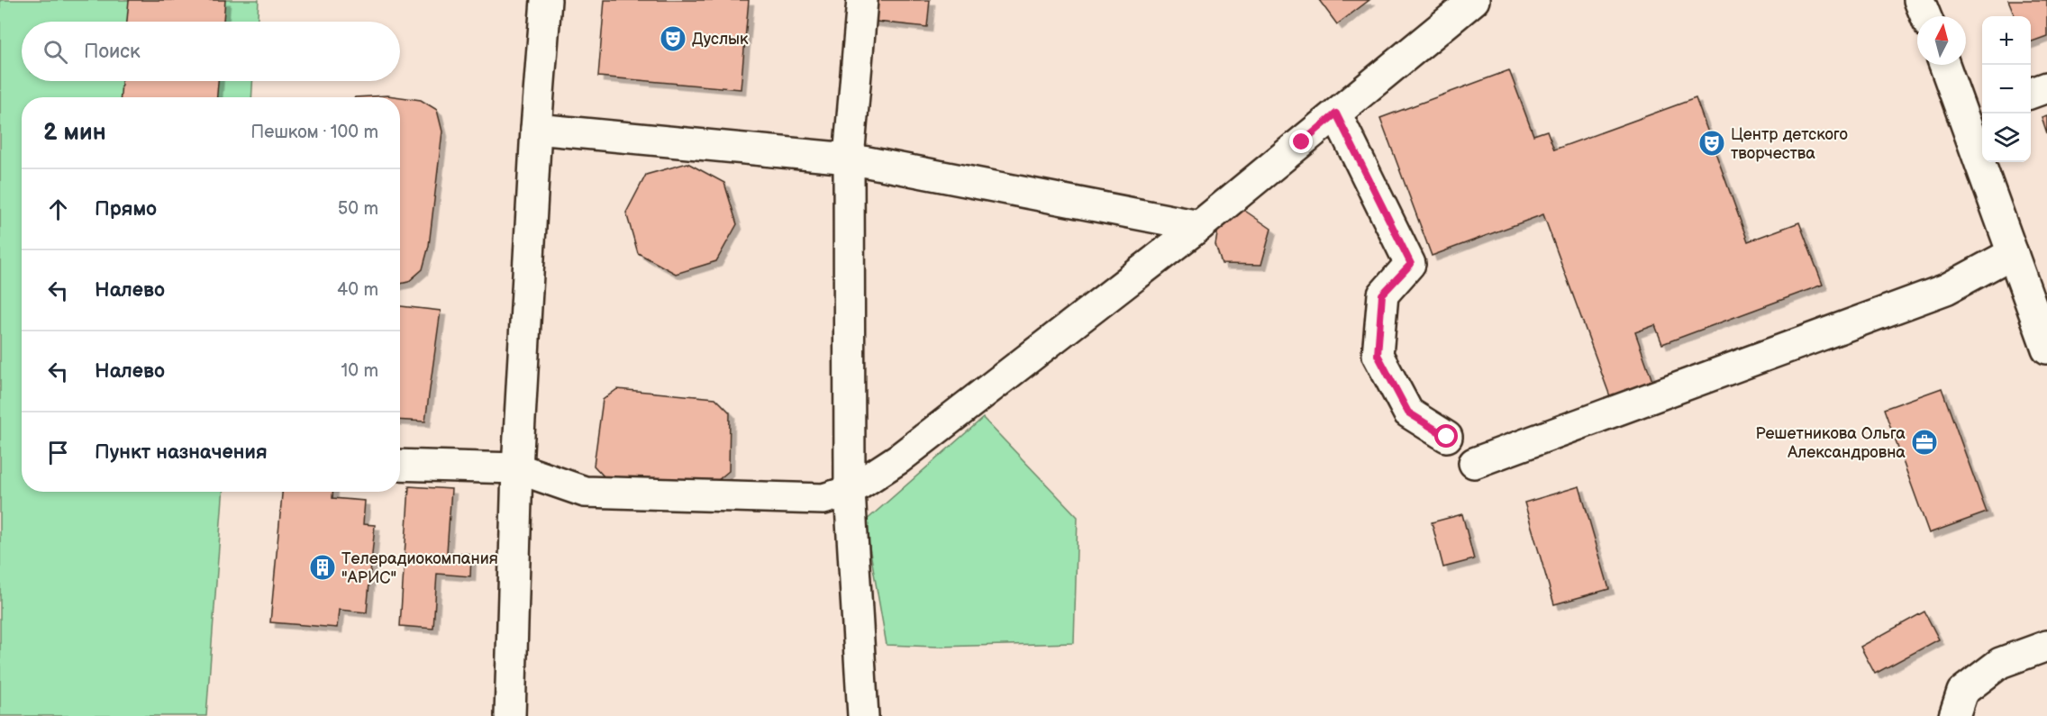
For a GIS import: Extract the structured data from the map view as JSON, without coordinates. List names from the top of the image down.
{
  "places": {
    "theatre": ["Дуслык", "Центр детского творчества"],
    "office": ["Решетникова Ольга Александровна"],
    "building": ["Телерадиокомпания \"АРИС\""]
  },
  "north": "top",
  "page": {
    "map_buttons": ["+", "−"],
    "search": "Поиск",
    "heading": ["2 мин", "Пешком · 100 m"],
    "list": [
      ["Прямо", "50 m"],
      ["Налево", "40 m"],
      ["Налево", "10 m"],
      "Пункт назначения"
    ]
  }
}
